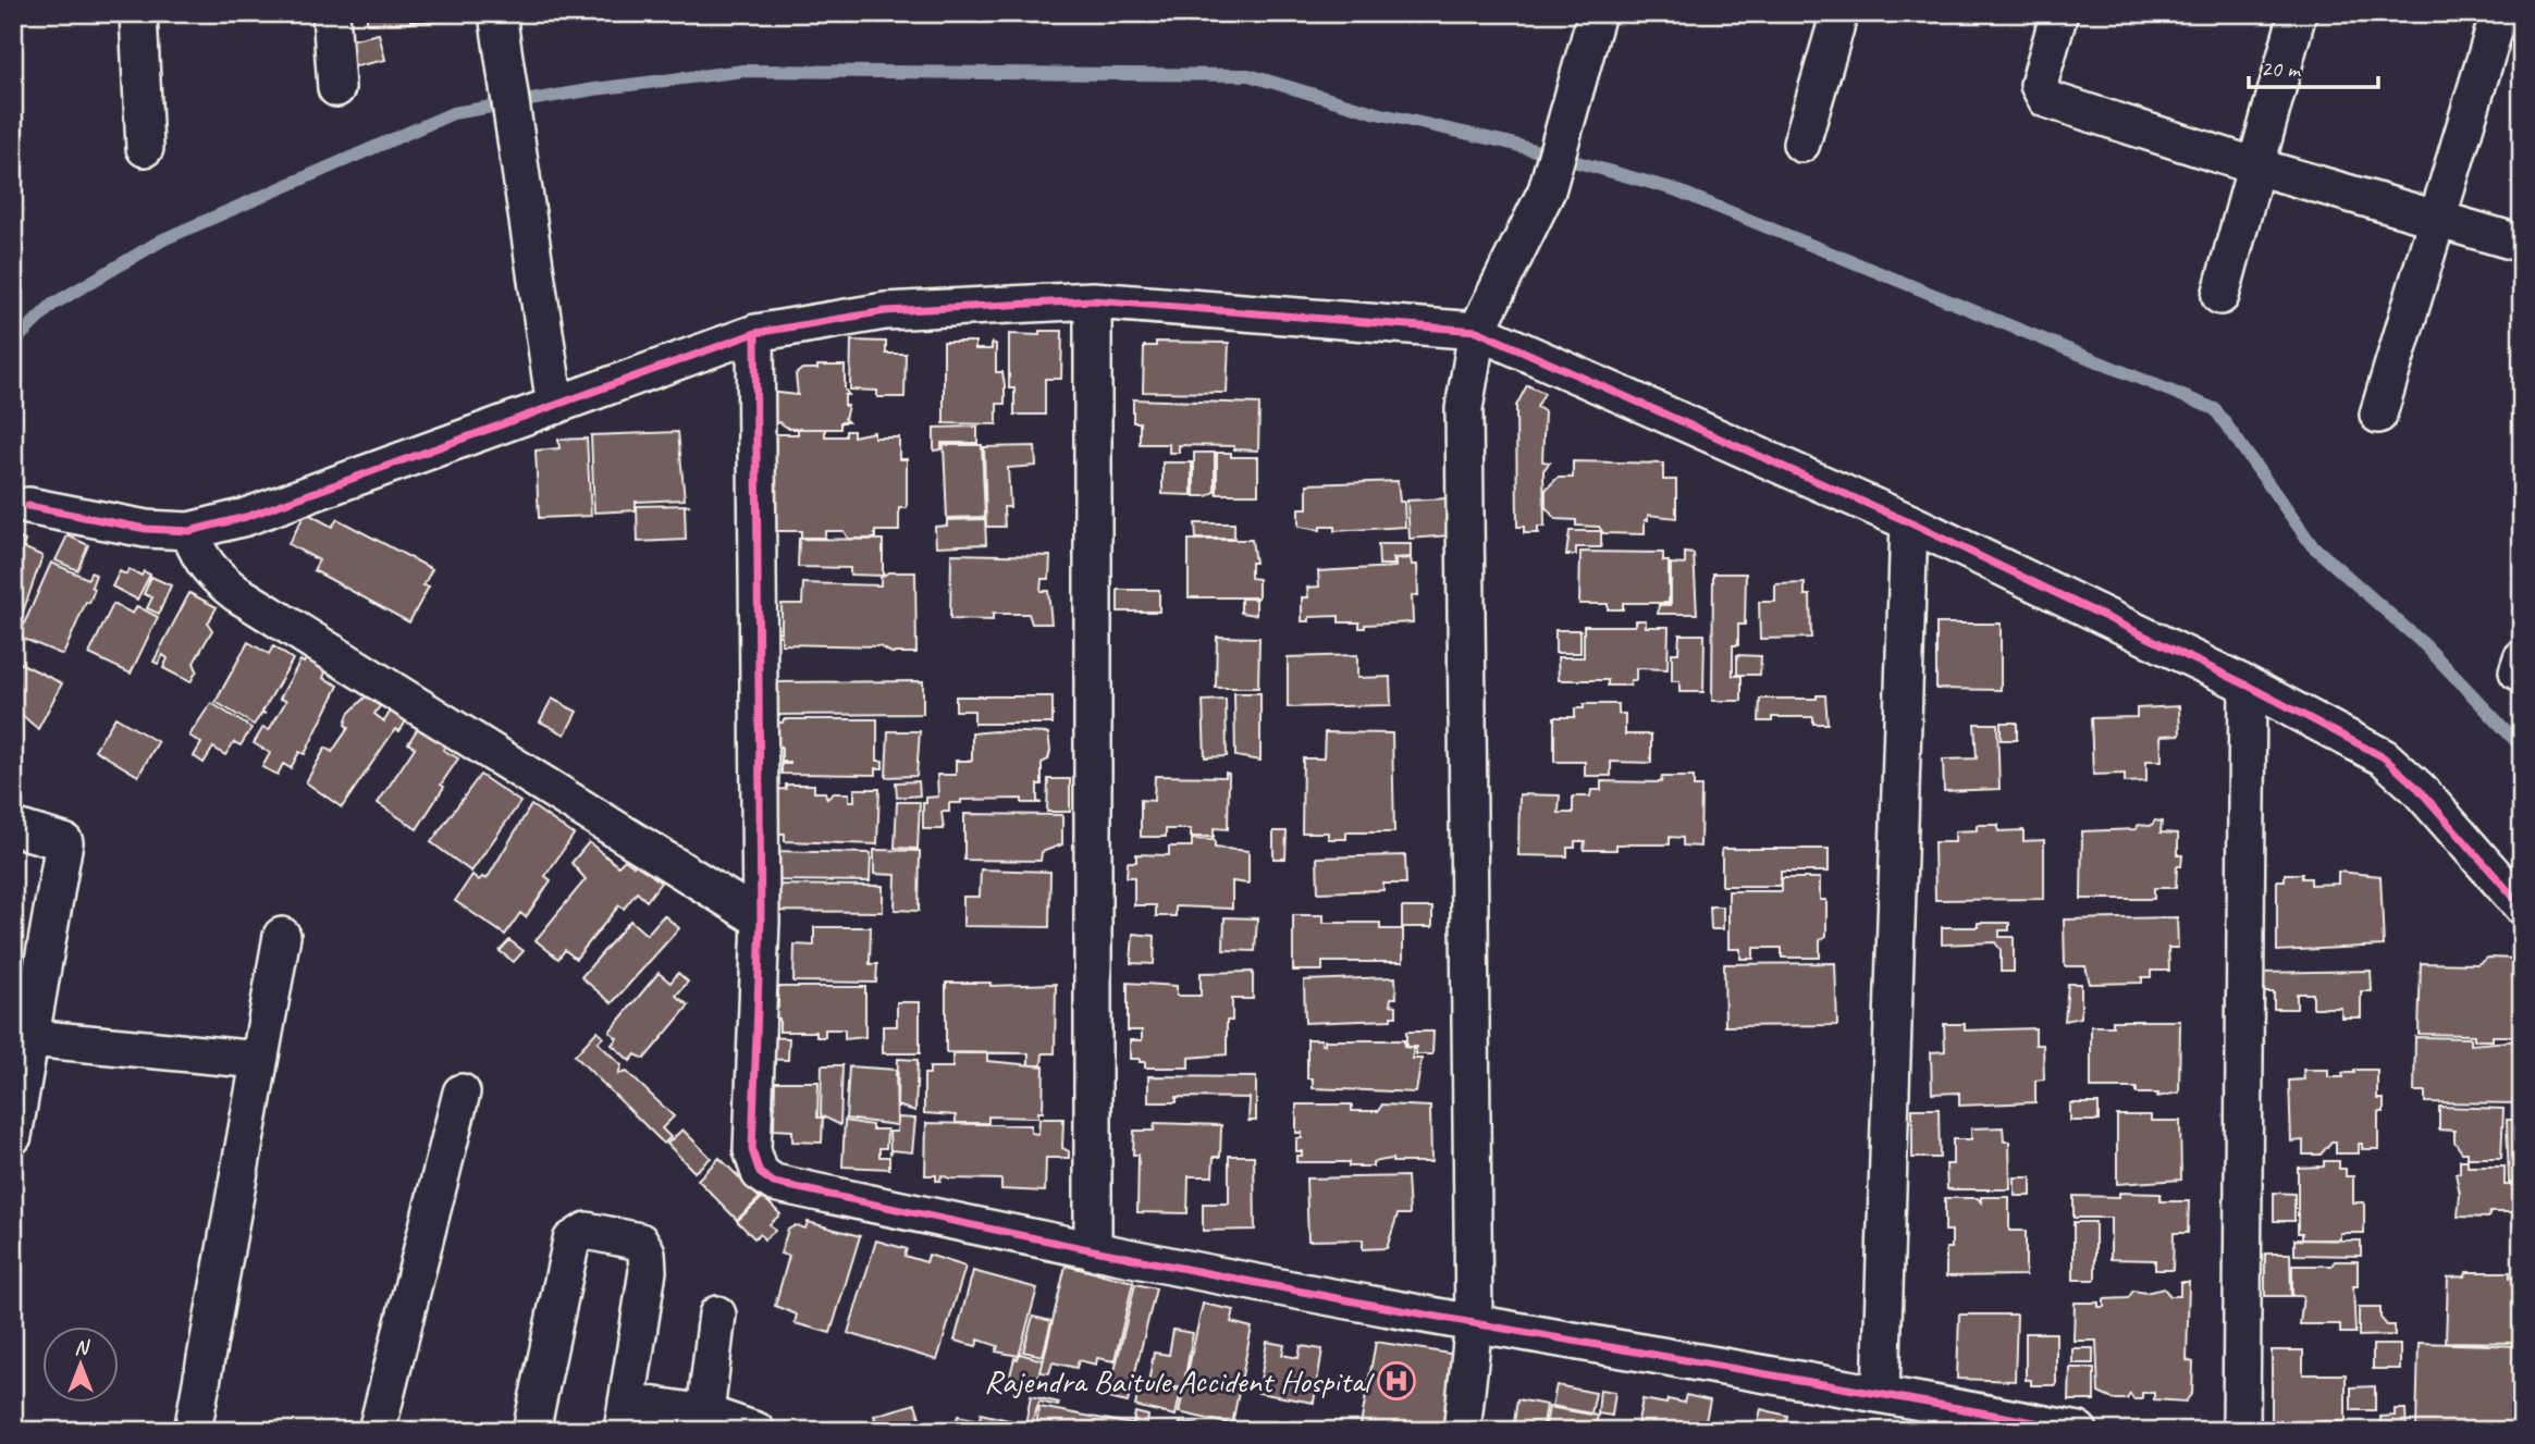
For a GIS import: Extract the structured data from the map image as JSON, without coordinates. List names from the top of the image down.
{
  "places": {
    "hospital": ["Rajendra Baitule Accident Hospital"]
  },
  "scale_bar": "20 m",
  "north": "top"
}
